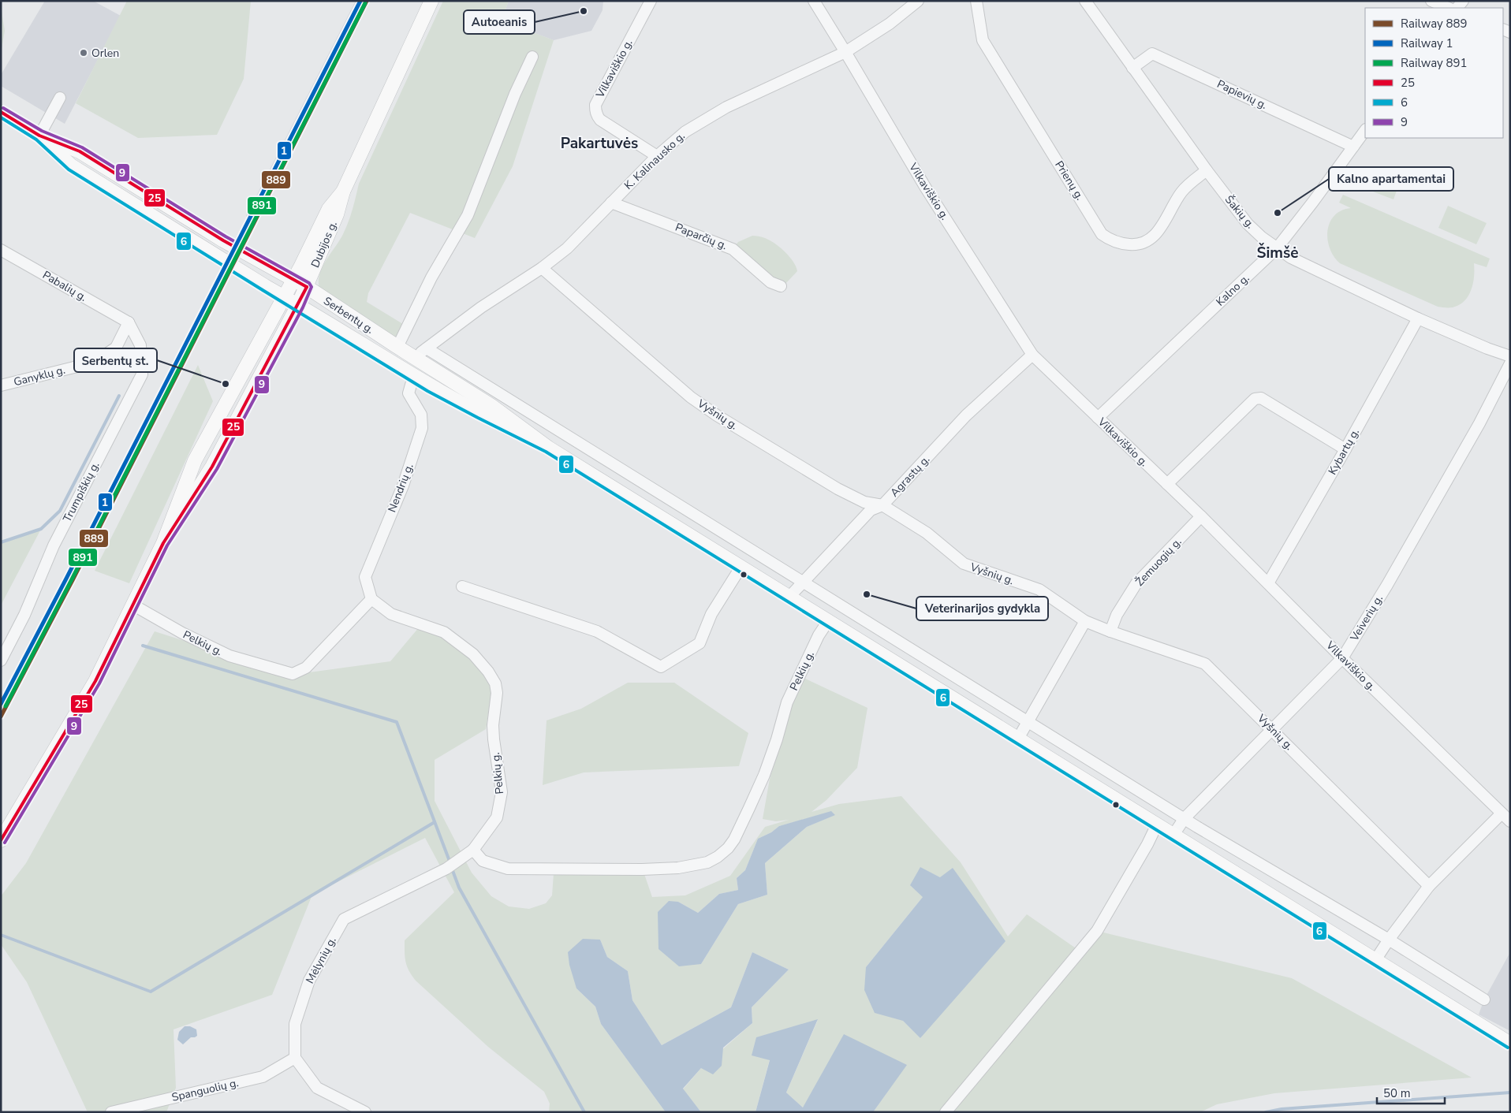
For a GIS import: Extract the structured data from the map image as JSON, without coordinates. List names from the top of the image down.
{
  "streets": {
    "main road": ["Dubijos g.", "Serbentų g."],
    "street": [
      "Vilkaviškio g.",
      "Papievių g.",
      "K. Kalinausko g.",
      "Prienų g.",
      "Šakių g.",
      "Paparčių g.",
      "Pabalių g.",
      "Kalno g.",
      "Ganyklų g.",
      "Vyšnių g.",
      "Kybartų g.",
      "Agrastų g.",
      "Nendrių g.",
      "Trumpiškių g.",
      "Žemuogių g.",
      "Veiverių g.",
      "Pelkių g.",
      "Mėlynių g.",
      "Spanguolių g."
    ]
  },
  "crossings": [
    ["Vilkaviškio g.", "K. Kalinausko g."],
    ["Vilkaviškio g.", "Kalno g."],
    ["Vilkaviškio g.", "Kybartų g."],
    ["Vilkaviškio g.", "Agrastų g."],
    ["Vilkaviškio g.", "Žemuogių g."],
    ["Vilkaviškio g.", "Veiverių g."],
    ["Papievių g.", "Šakių g."],
    ["Papievių g.", "Kalno g."],
    ["K. Kalinausko g.", "Paparčių g."],
    ["K. Kalinausko g.", "Serbentų g."],
    ["K. Kalinausko g.", "Vyšnių g."],
    ["Prienų g.", "Šakių g."],
    ["Šakių g.", "Kalno g."],
    ["Šakių g.", "Kybartų g."],
    ["Dubijos g.", "Serbentų g."],
    ["Dubijos g.", "Pelkių g."],
    ["Pabalių g.", "Ganyklų g."],
    ["Pabalių g.", "Trumpiškių g."],
    ["Serbentų g.", "Agrastų g."],
    ["Serbentų g.", "Nendrių g."],
    ["Serbentų g.", "Veiverių g."],
    ["Serbentų g.", "Pelkių g."],
    ["Ganyklų g.", "Trumpiškių g."],
    ["Vyšnių g.", "Agrastų g."],
    ["Vyšnių g.", "Žemuogių g."],
    ["Vyšnių g.", "Veiverių g."],
    ["Nendrių g.", "Pelkių g."],
    ["Pelkių g.", "Mėlynių g."],
    ["Mėlynių g.", "Spanguolių g."]
  ],
  "districts": ["Pakartuvės", "Šimšė"],
  "places": [
    "Autoeanis",
    "Orlen",
    "Kalno apartamentai",
    "Serbentų st.",
    "Veterinarijos gydykla"
  ],
  "lines": [
    "rail line 889",
    "rail line 1",
    "rail line 891",
    "transit line 9",
    "transit line 25",
    "transit line 6"
  ],
  "legend": [
    "Railway 889",
    "Railway 1",
    "Railway 891",
    "25",
    "6",
    "9"
  ],
  "scale_bar": "50 m"
}
